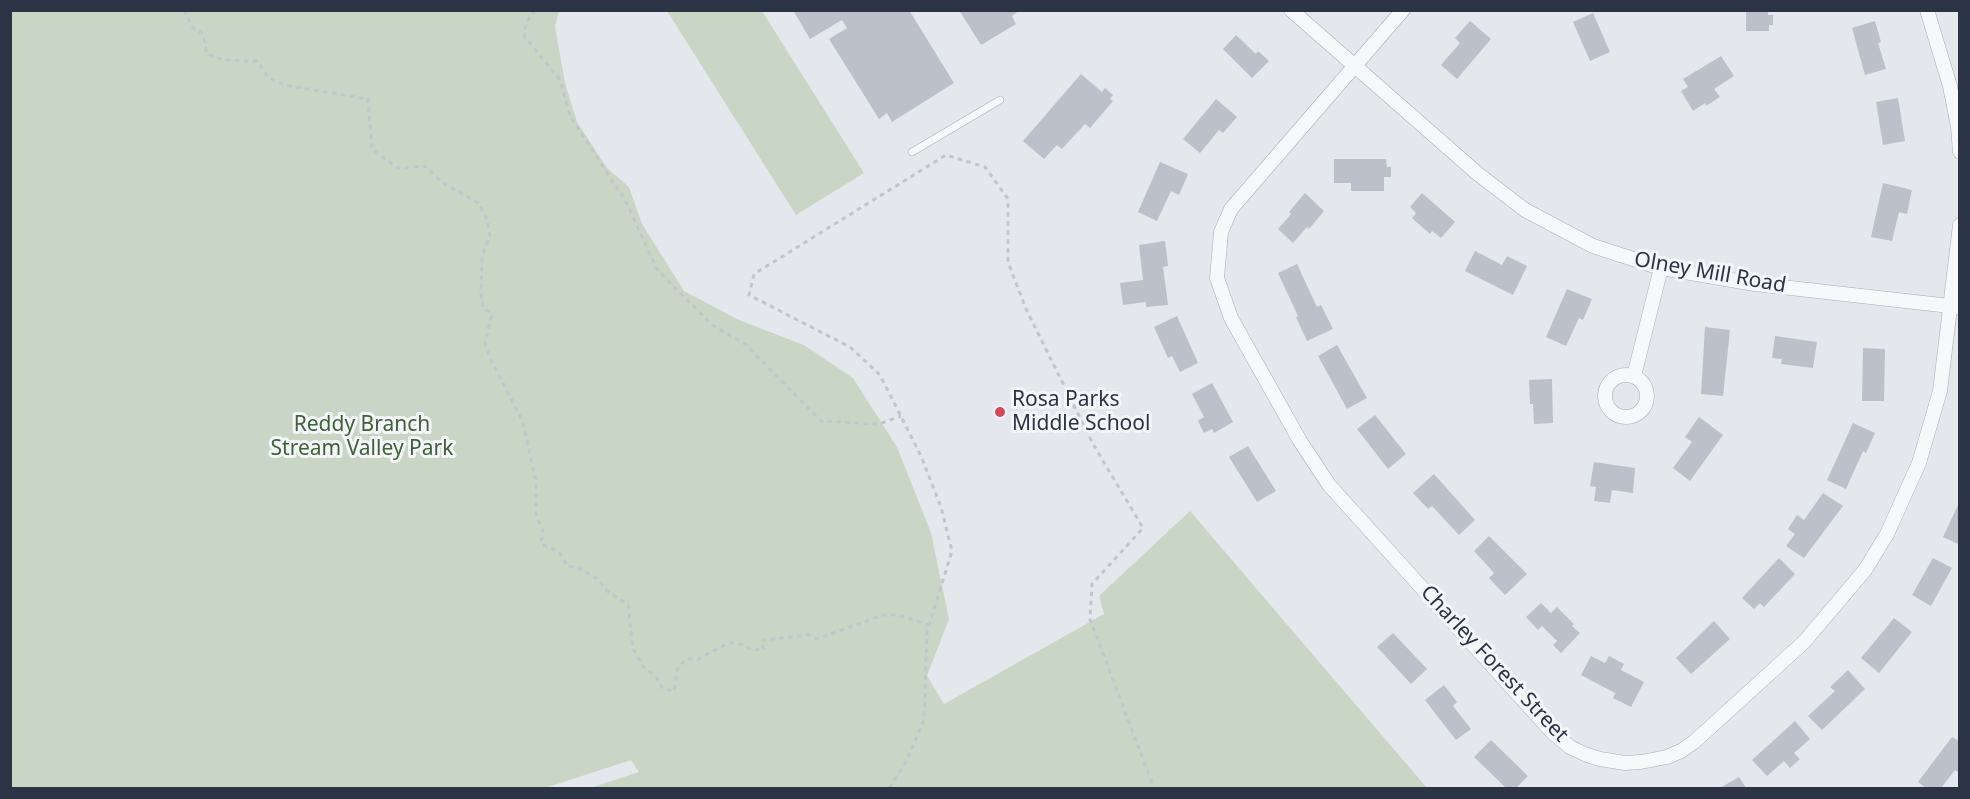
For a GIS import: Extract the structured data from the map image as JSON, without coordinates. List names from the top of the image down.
{
  "streets": {
    "street": ["Olney Mill Road", "Charley Forest Street"]
  },
  "crossings": [
    ["Olney Mill Road", "Charley Forest Street"]
  ],
  "parks": ["Reddy Branch Stream Valley Park"],
  "places": ["Rosa Parks Middle School"]
}
